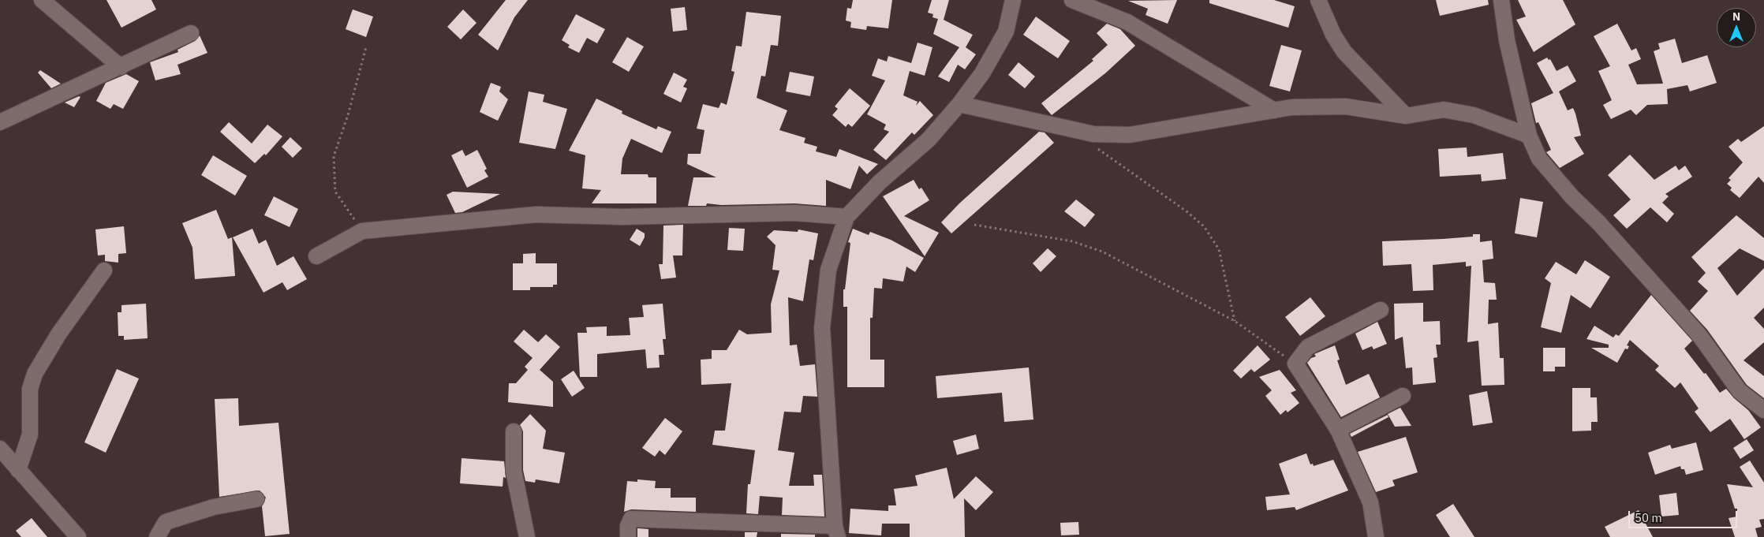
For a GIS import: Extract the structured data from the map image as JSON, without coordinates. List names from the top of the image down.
{
  "scale_bar": "50 m",
  "north": "top"
}
